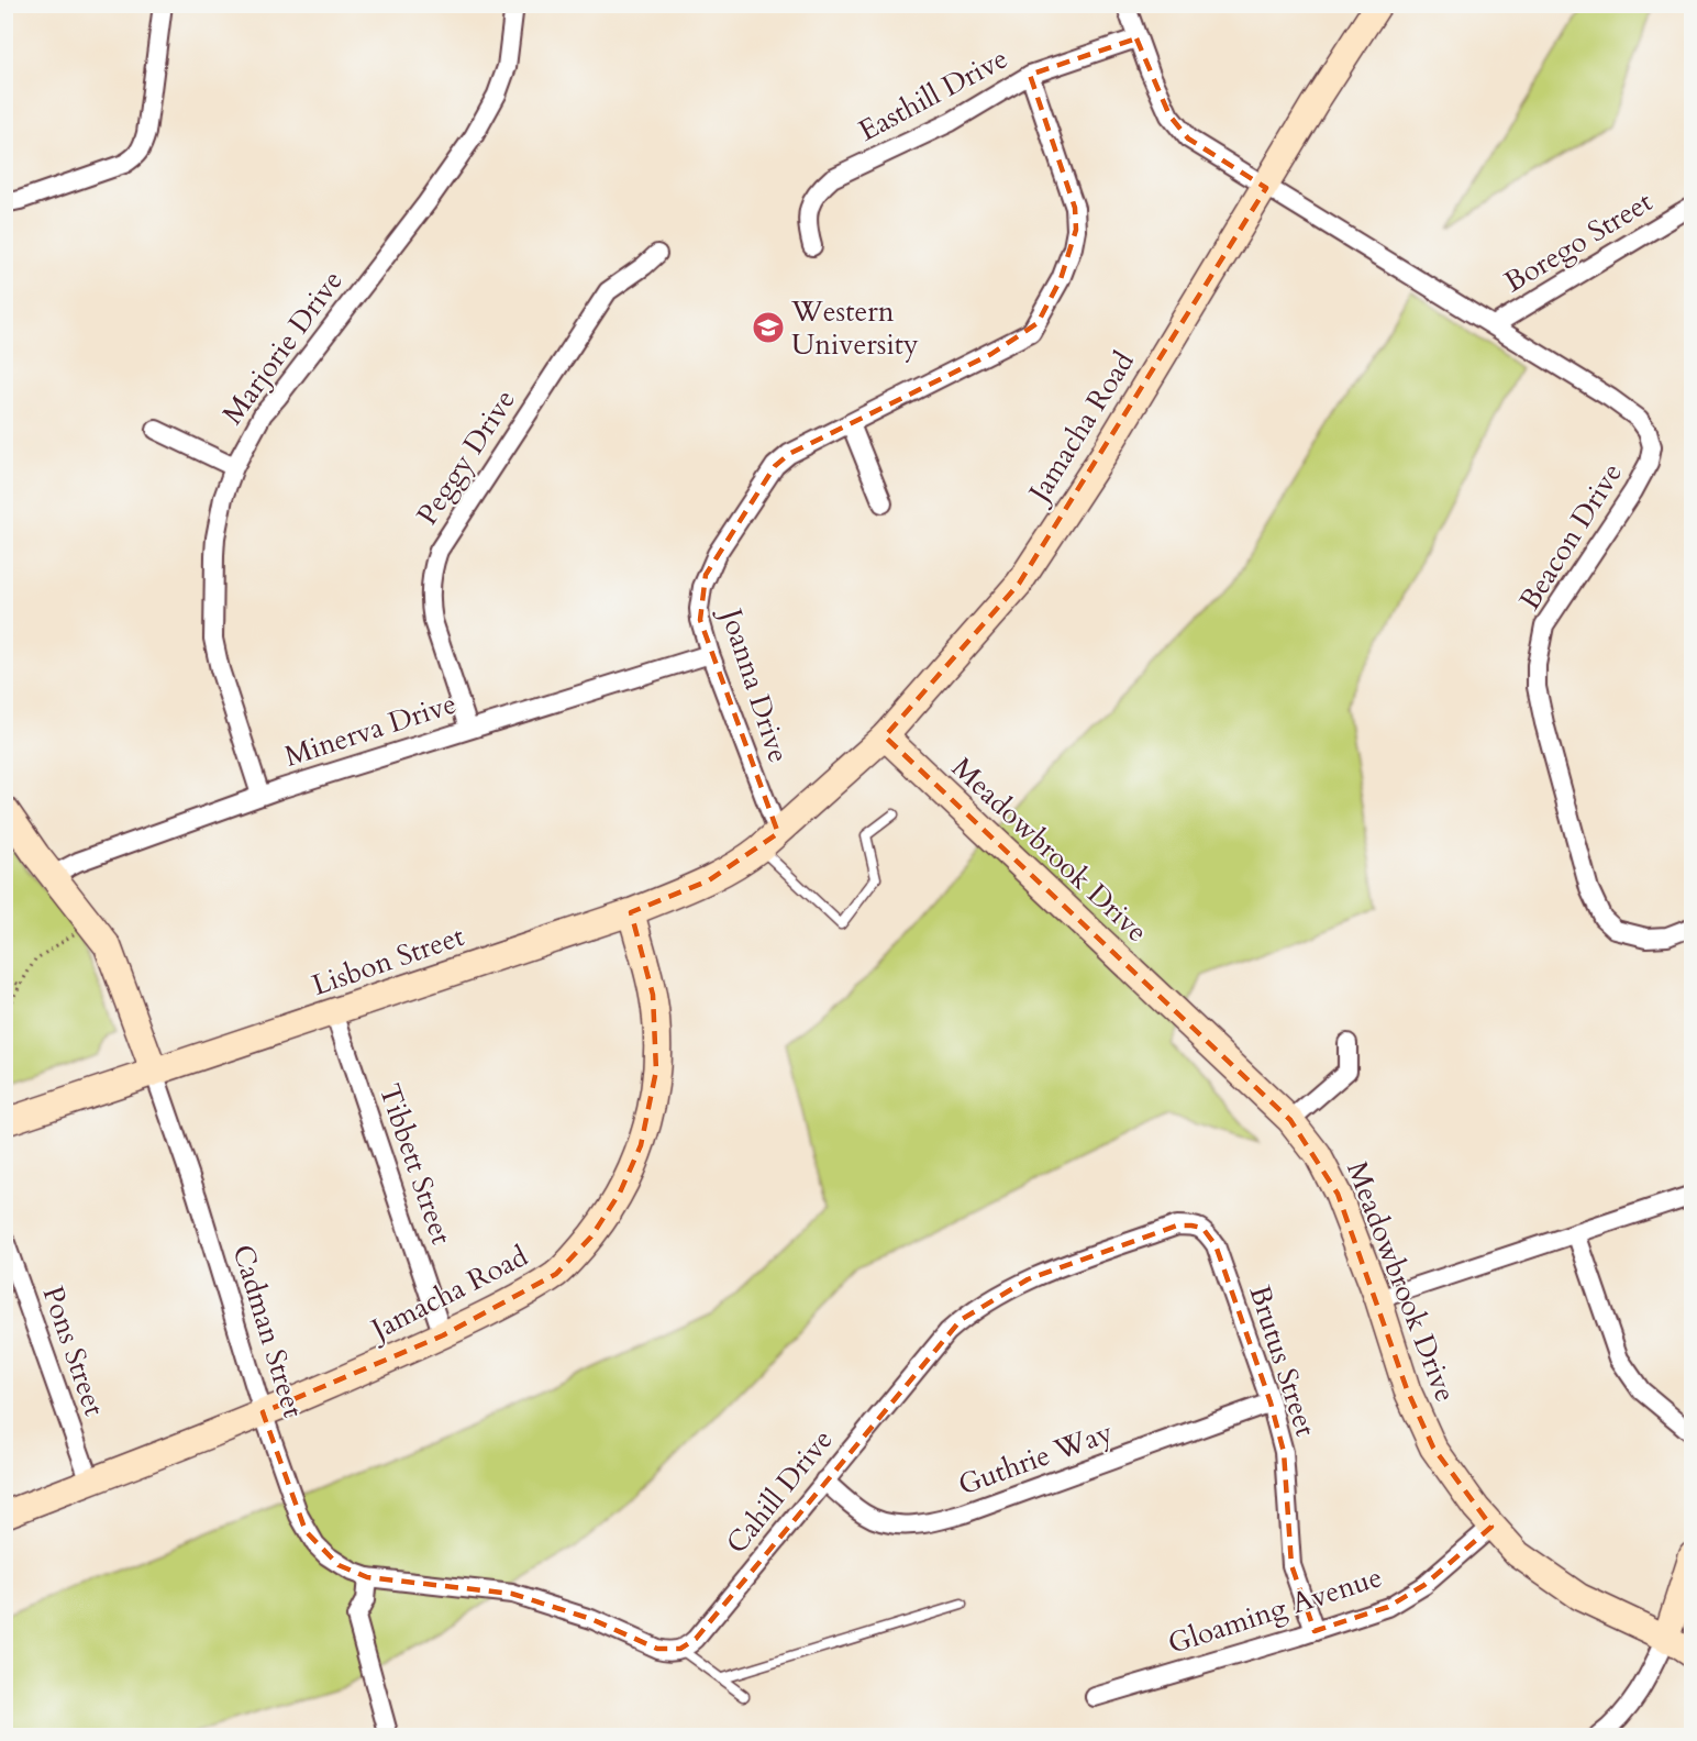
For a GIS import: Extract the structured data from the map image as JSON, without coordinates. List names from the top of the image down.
{
  "streets": {
    "main road": ["Jamacha Road", "Meadowbrook Drive", "Lisbon Street"],
    "street": [
      "Easthill Drive",
      "Borego Street",
      "Marjorie Drive",
      "Peggy Drive",
      "Beacon Drive",
      "Joanna Drive",
      "Minerva Drive",
      "Tibbett Street",
      "Cadman Street",
      "Pons Street",
      "Brutus Street",
      "Guthrie Way",
      "Cahill Drive",
      "Gloaming Avenue"
    ]
  },
  "crossings": [
    ["Easthill Drive", "Beacon Drive"],
    ["Easthill Drive", "Joanna Drive"],
    ["Borego Street", "Beacon Drive"],
    ["Marjorie Drive", "Minerva Drive"],
    ["Jamacha Road", "Beacon Drive"],
    ["Jamacha Road", "Joanna Drive"],
    ["Jamacha Road", "Meadowbrook Drive"],
    ["Jamacha Road", "Lisbon Street"],
    ["Jamacha Road", "Tibbett Street"],
    ["Jamacha Road", "Cadman Street"],
    ["Jamacha Road", "Pons Street"],
    ["Peggy Drive", "Minerva Drive"],
    ["Joanna Drive", "Minerva Drive"],
    ["Joanna Drive", "Lisbon Street"],
    ["Meadowbrook Drive", "Gloaming Avenue"],
    ["Lisbon Street", "Tibbett Street"],
    ["Lisbon Street", "Cadman Street"],
    ["Brutus Street", "Guthrie Way"],
    ["Brutus Street", "Cahill Drive"],
    ["Brutus Street", "Gloaming Avenue"],
    ["Guthrie Way", "Cahill Drive"]
  ],
  "places": {
    "school or university": ["Western University"]
  }
}
